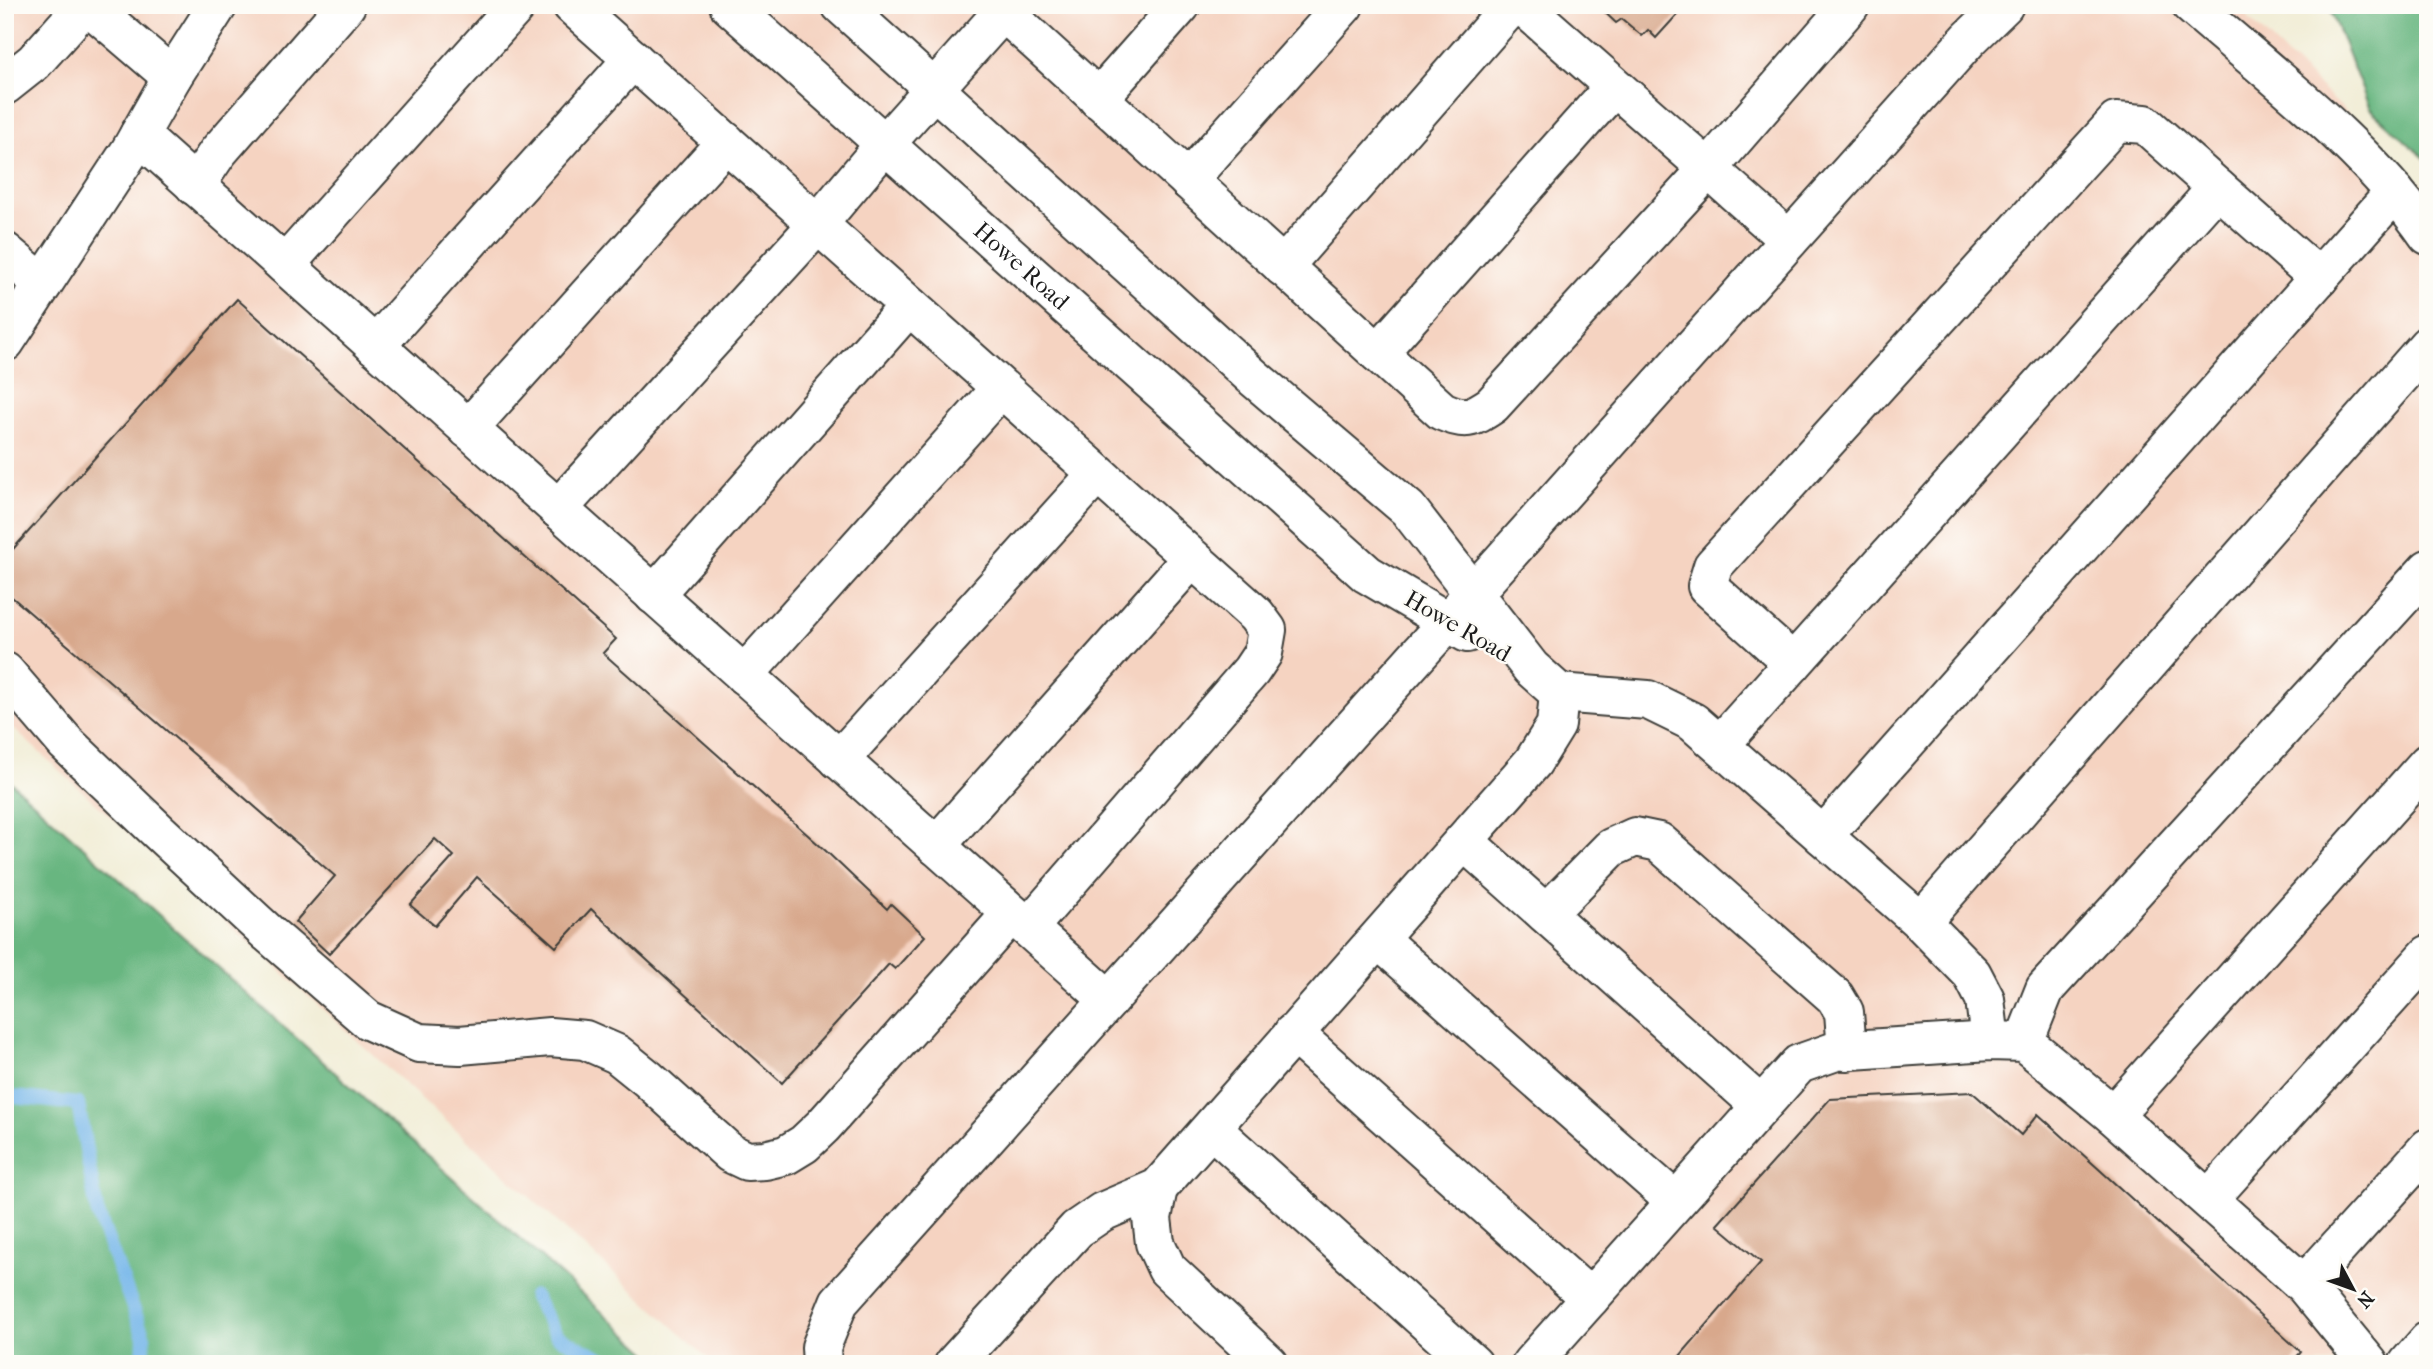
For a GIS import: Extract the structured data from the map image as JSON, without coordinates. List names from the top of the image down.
{
  "streets": {
    "lane": ["Howe Road"]
  },
  "north": "bottom right"
}
